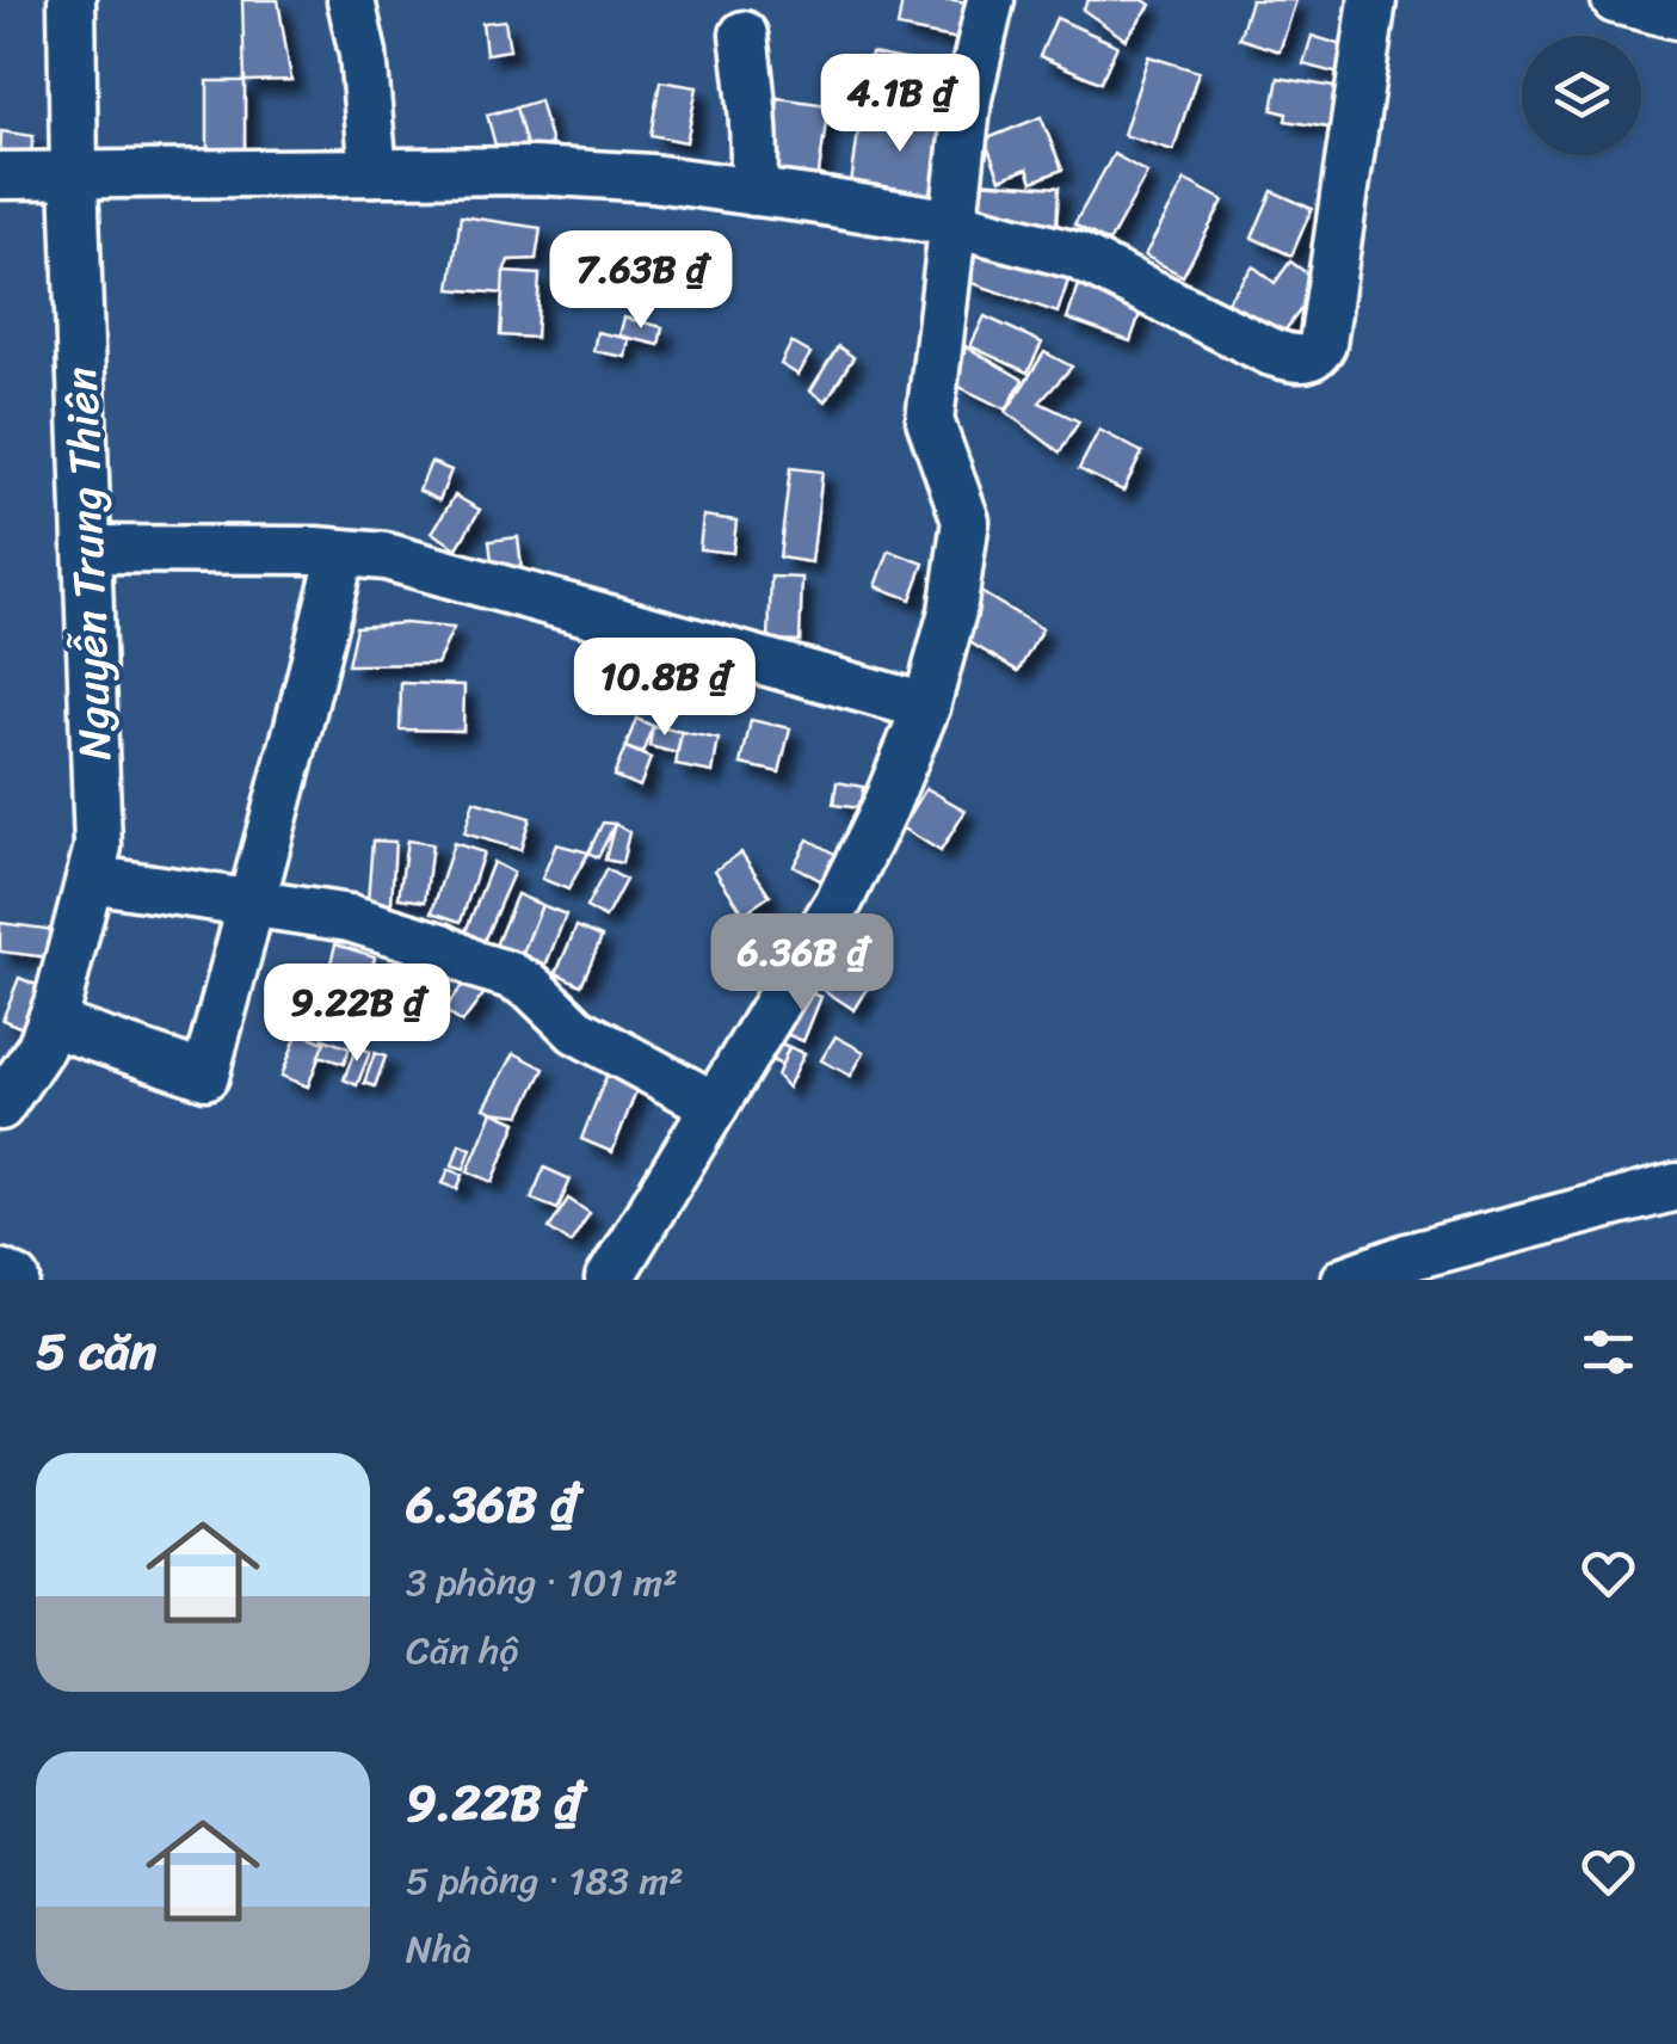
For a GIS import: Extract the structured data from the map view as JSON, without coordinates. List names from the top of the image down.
{
  "streets": {
    "street": ["Nguyễn Trung Thiên"]
  },
  "page": {
    "price": [
      "4.1B ₫",
      "7.63B ₫",
      "10.8B ₫",
      "6.36B ₫",
      "9.22B ₫"
    ],
    "heading": "5 căn",
    "list": [
      {
        "name": "6.36B ₫",
        "note": "3 phòng · 101 m² · Căn hộ"
      },
      {
        "name": "9.22B ₫",
        "note": "5 phòng · 183 m² · Nhà"
      }
    ]
  }
}
